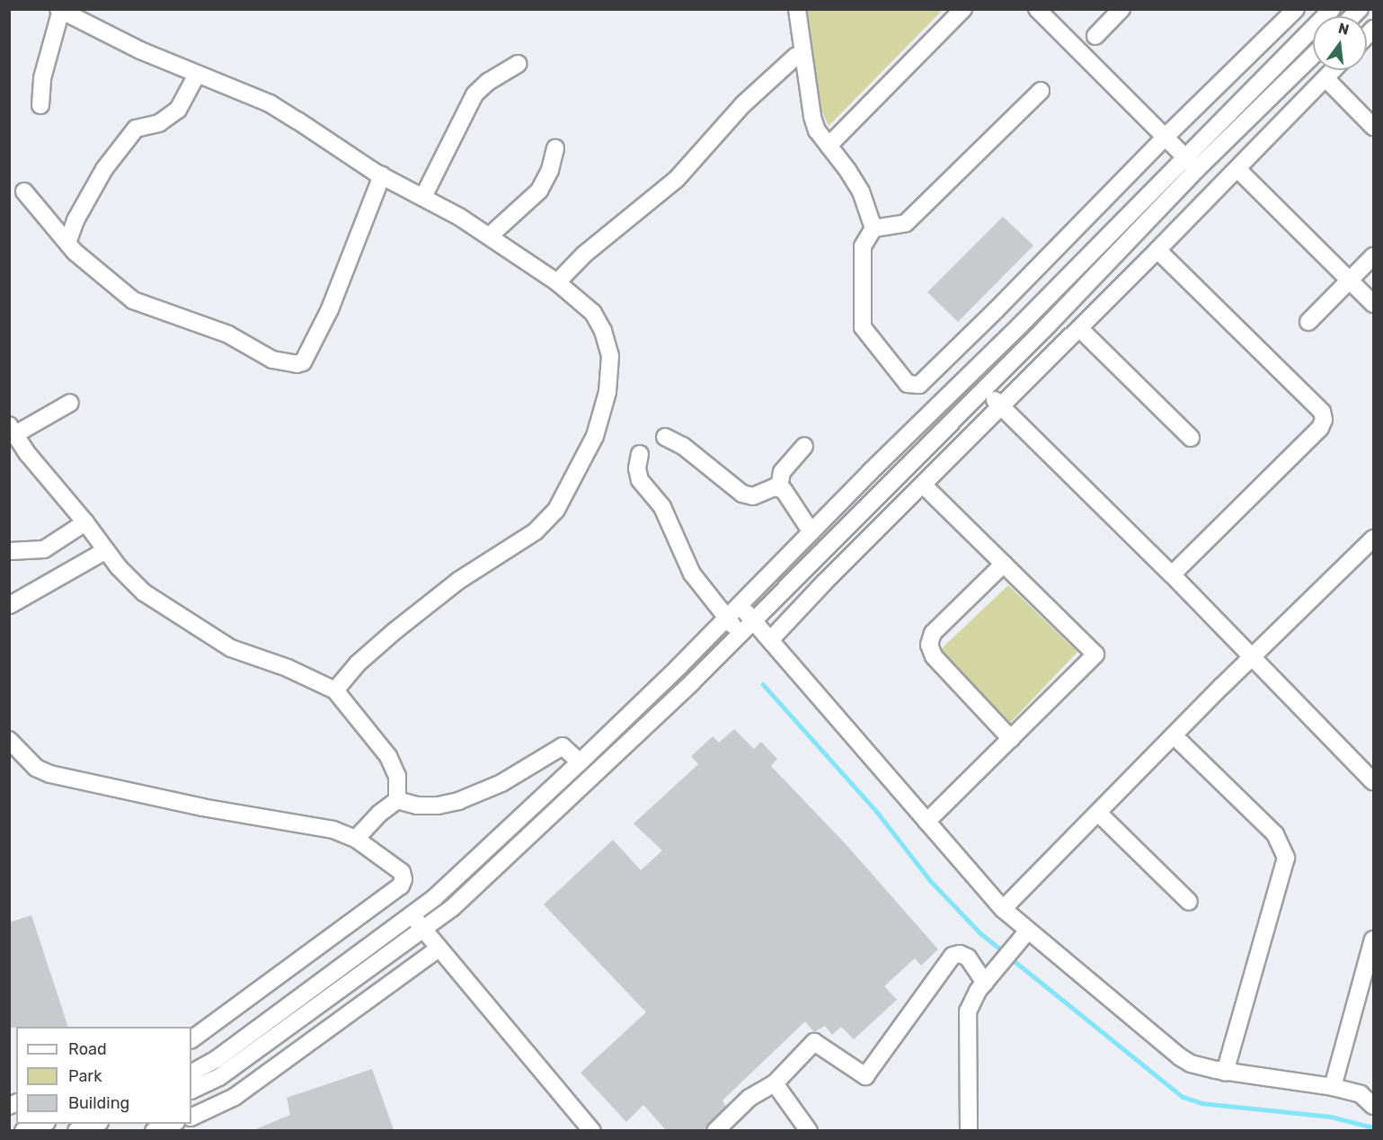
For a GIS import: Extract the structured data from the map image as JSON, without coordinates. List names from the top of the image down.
{
  "legend": ["Road", "Park", "Building"],
  "north": "top"
}
